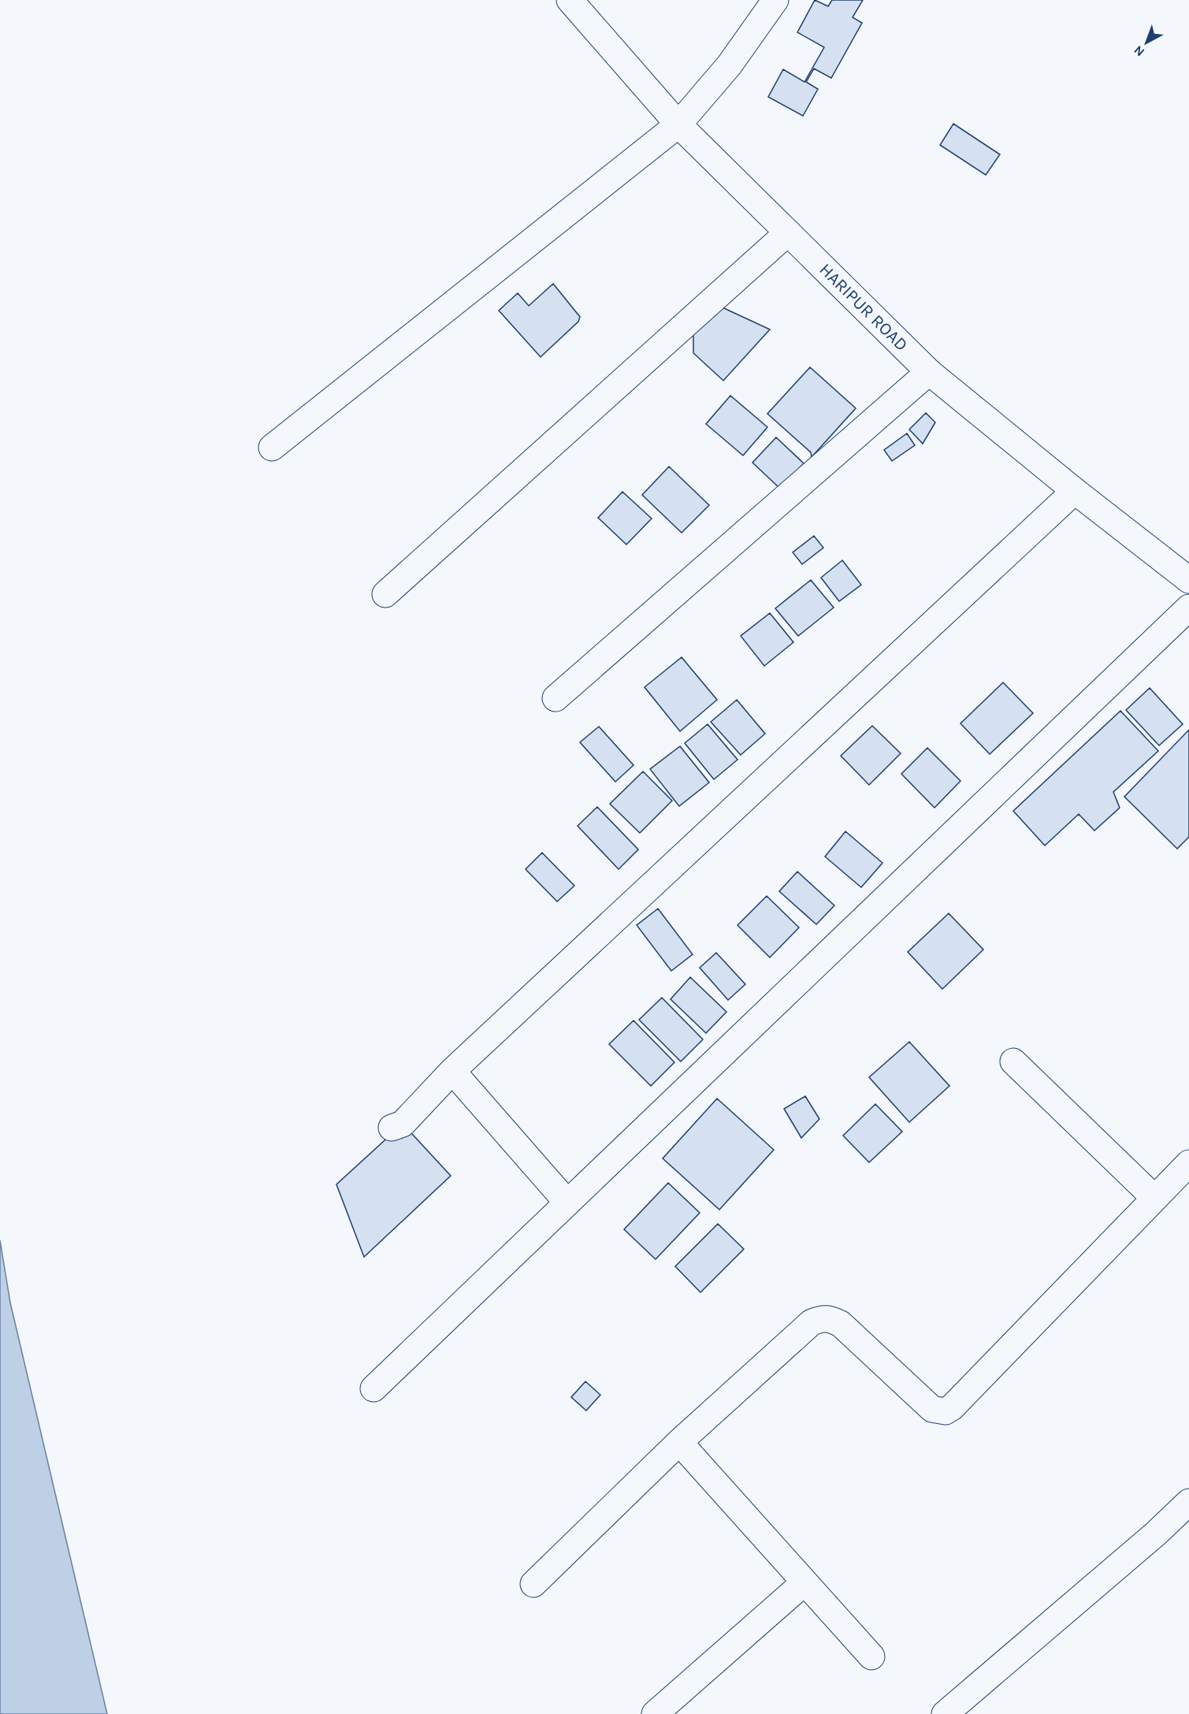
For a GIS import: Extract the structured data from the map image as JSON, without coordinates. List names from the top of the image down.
{
  "streets": {
    "street": ["HARIPUR ROAD"]
  },
  "north": "bottom left"
}
